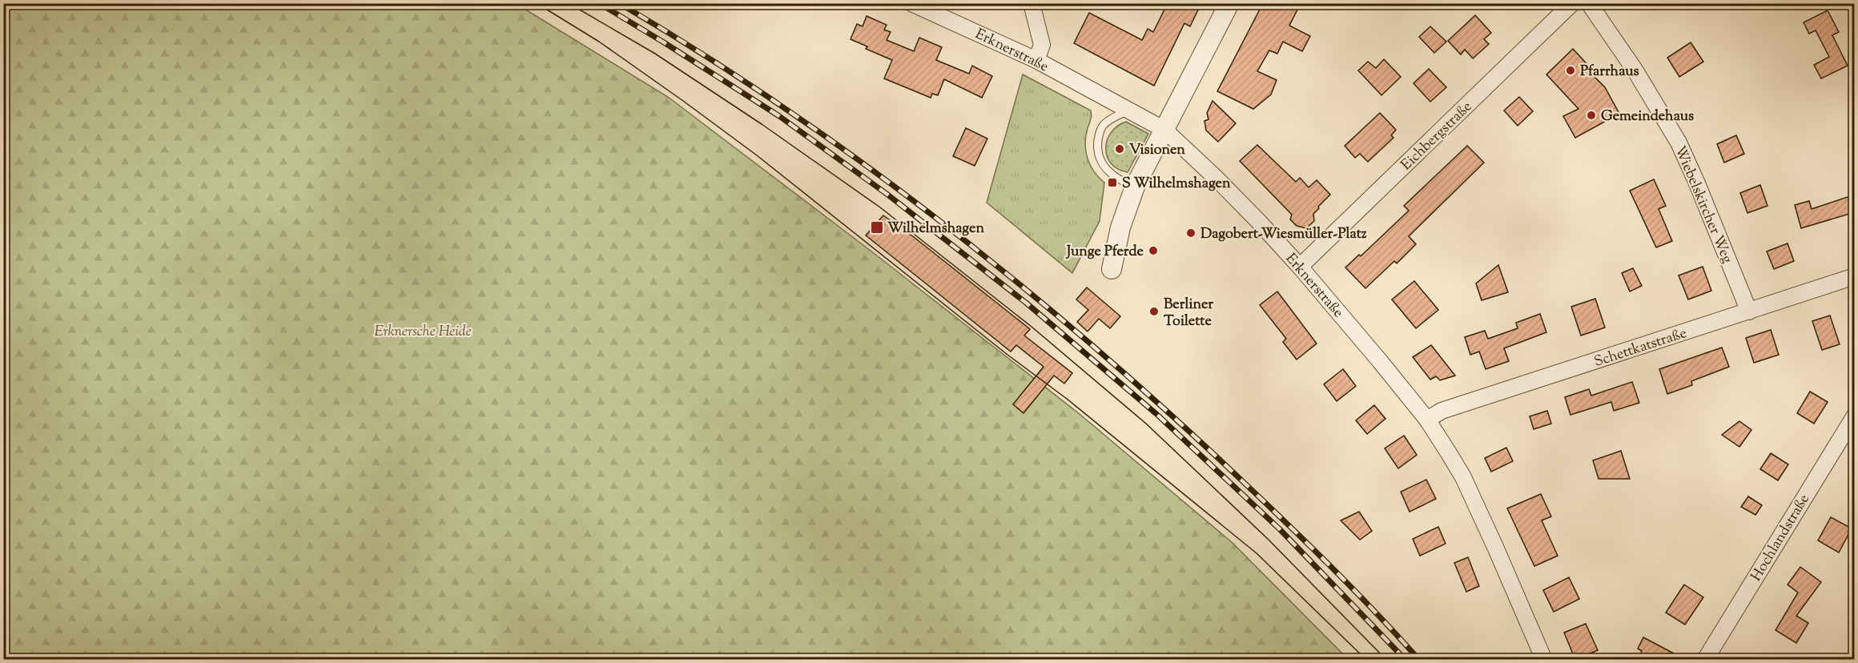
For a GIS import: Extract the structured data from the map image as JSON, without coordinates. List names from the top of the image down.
{
  "streets": {
    "street": [
      "Erknerstraße",
      "Eichbergstraße",
      "Wiebelskircher Weg",
      "Schettkatstraße",
      "Hochlandstraße"
    ]
  },
  "crossings": [
    ["Erknerstraße", "Eichbergstraße"],
    ["Erknerstraße", "Schettkatstraße"],
    ["Wiebelskircher Weg", "Schettkatstraße"]
  ],
  "parks": ["Erknersche Heide"],
  "places": {
    "other": [
      "Pfarrhaus",
      "Gemeindehaus",
      "Visionen",
      "Dagobert-Wiesmüller-Platz",
      "Junge Pferde",
      "Berliner Toilette"
    ],
    "transit": ["S Wilhelmshagen", "Wilhelmshagen"]
  }
}
